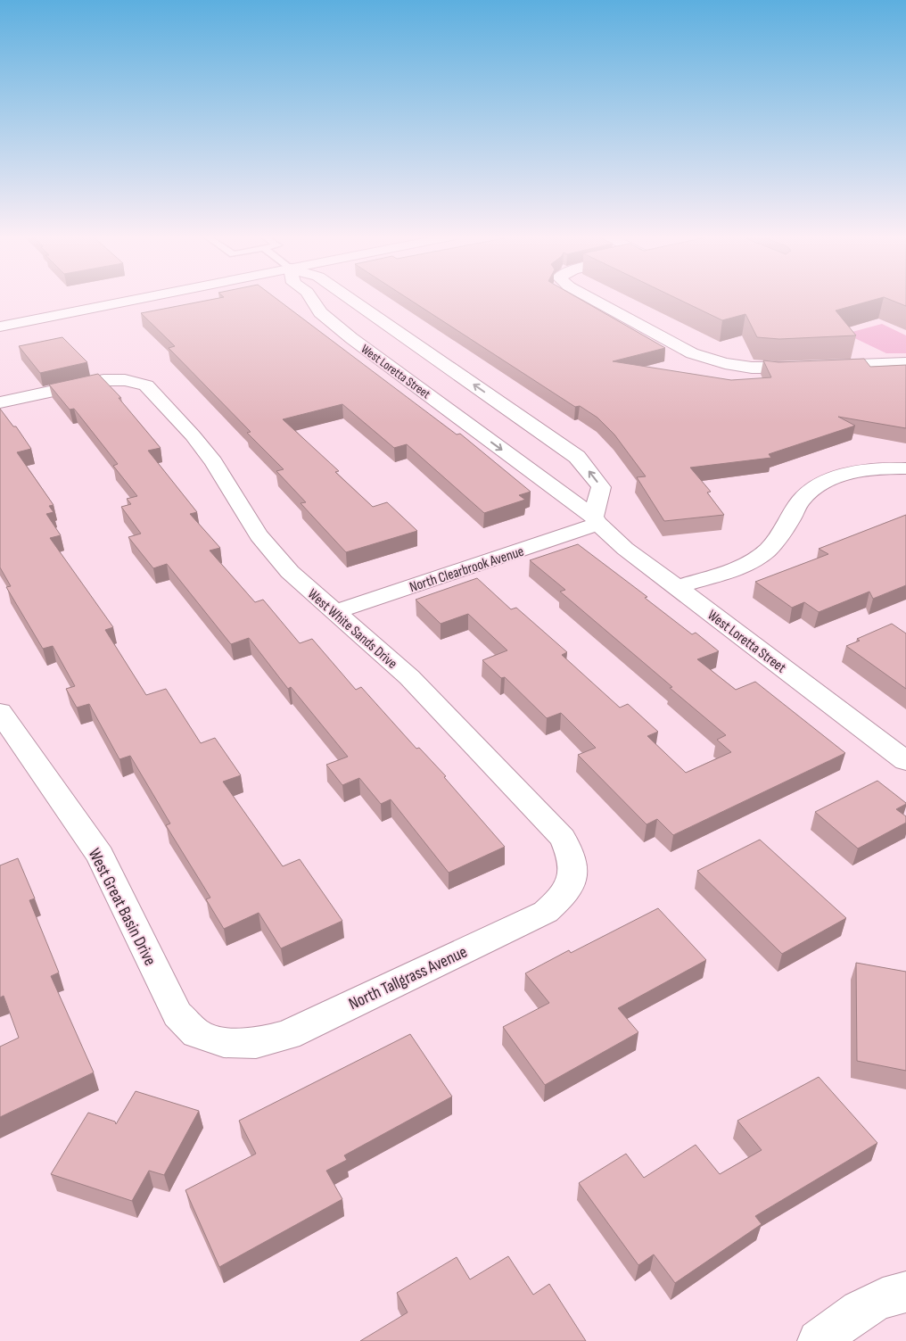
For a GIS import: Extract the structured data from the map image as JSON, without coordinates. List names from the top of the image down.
{
  "streets": {
    "street": [
      "West Loretta Street",
      "North Clearbrook Avenue",
      "West White Sands Drive",
      "West Great Basin Drive",
      "North Tallgrass Avenue"
    ]
  },
  "crossings": [
    ["West Loretta Street", "North Clearbrook Avenue"],
    ["North Clearbrook Avenue", "West White Sands Drive"],
    ["West White Sands Drive", "North Tallgrass Avenue"],
    ["West Great Basin Drive", "North Tallgrass Avenue"]
  ]
}
